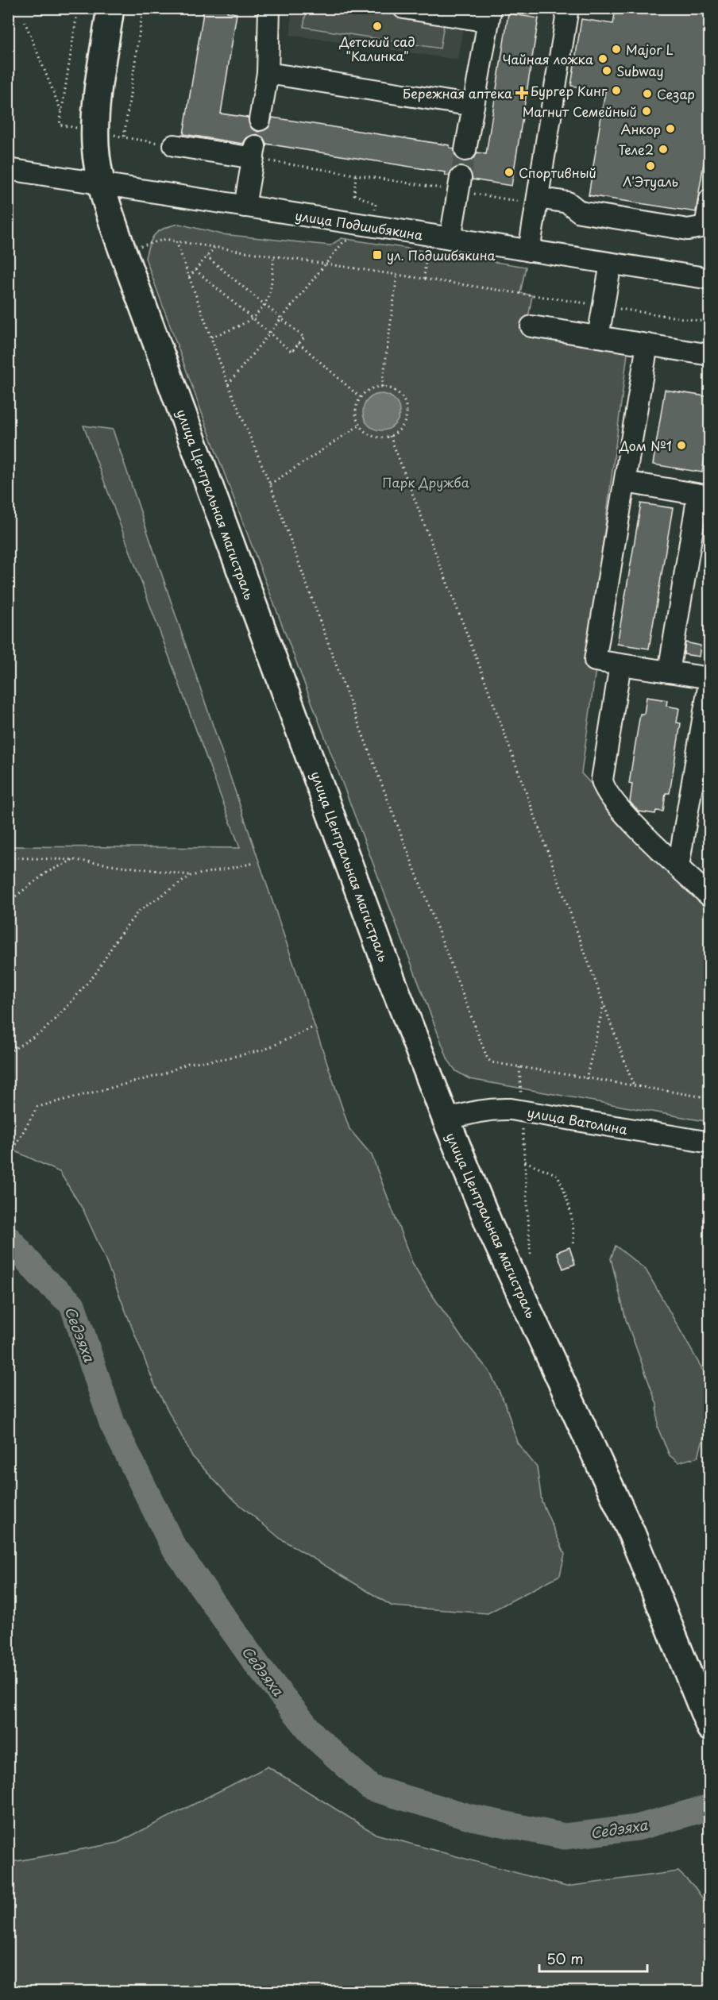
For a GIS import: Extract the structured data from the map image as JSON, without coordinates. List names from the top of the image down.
{
  "streets": {
    "main road": ["улица Центральная магистраль"],
    "street": ["улица Подшибякина", "улица Ватолина"]
  },
  "crossings": [
    ["улица Подшибякина", "улица Центральная магистраль"],
    ["улица Центральная магистраль", "улица Ватолина"]
  ],
  "water": ["Седэяха"],
  "parks": ["Парк Дружба"],
  "places": {
    "other": [
      "Детский сад \"Калинка\"",
      "Major L",
      "Чайная ложка",
      "Subway",
      "Бургер Кинг",
      "Сезар",
      "Магнит Семейный",
      "Анкор",
      "Теле2",
      "Л'Этуаль",
      "Спортивный",
      "Дом №1"
    ],
    "health": ["Бережная аптека"],
    "transit": ["ул. Подшибякина"]
  },
  "scale_bar": "50 m"
}
